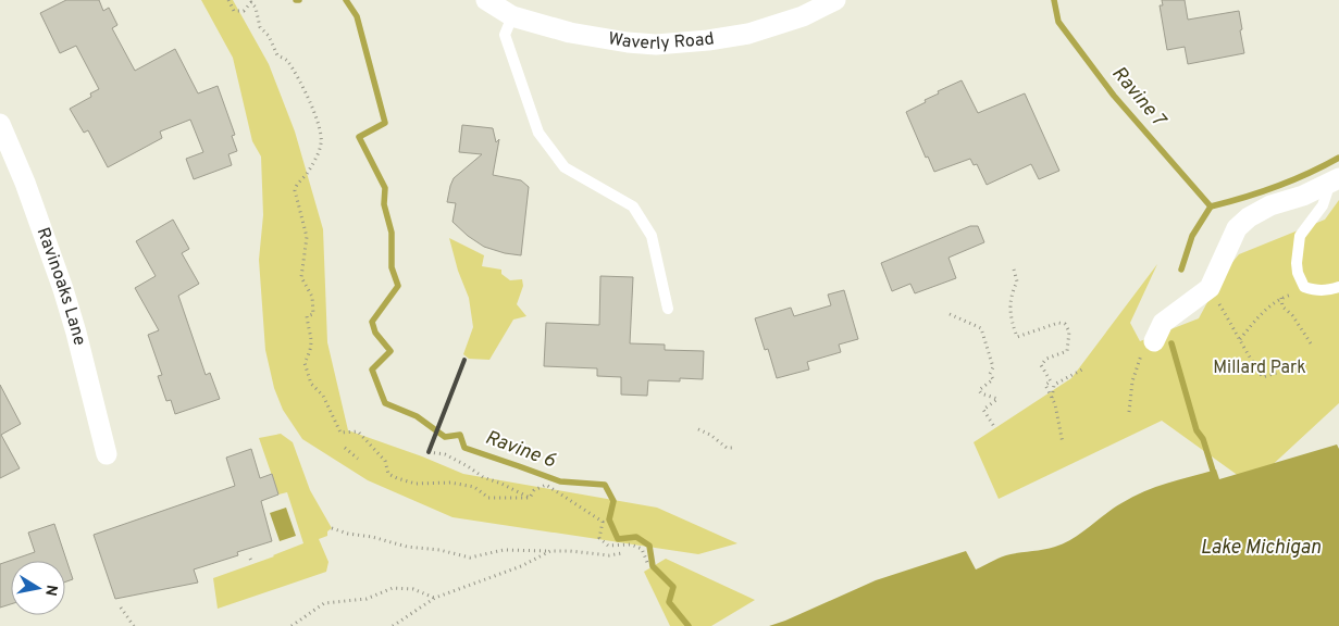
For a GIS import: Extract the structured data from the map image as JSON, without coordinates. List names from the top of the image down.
{
  "streets": {
    "street": ["Waverly Road", "Ravinoaks Lane"]
  },
  "water": ["Ravine 7", "Ravine 6", "Lake Michigan"],
  "parks": ["Millard Park"],
  "north": "right"
}
